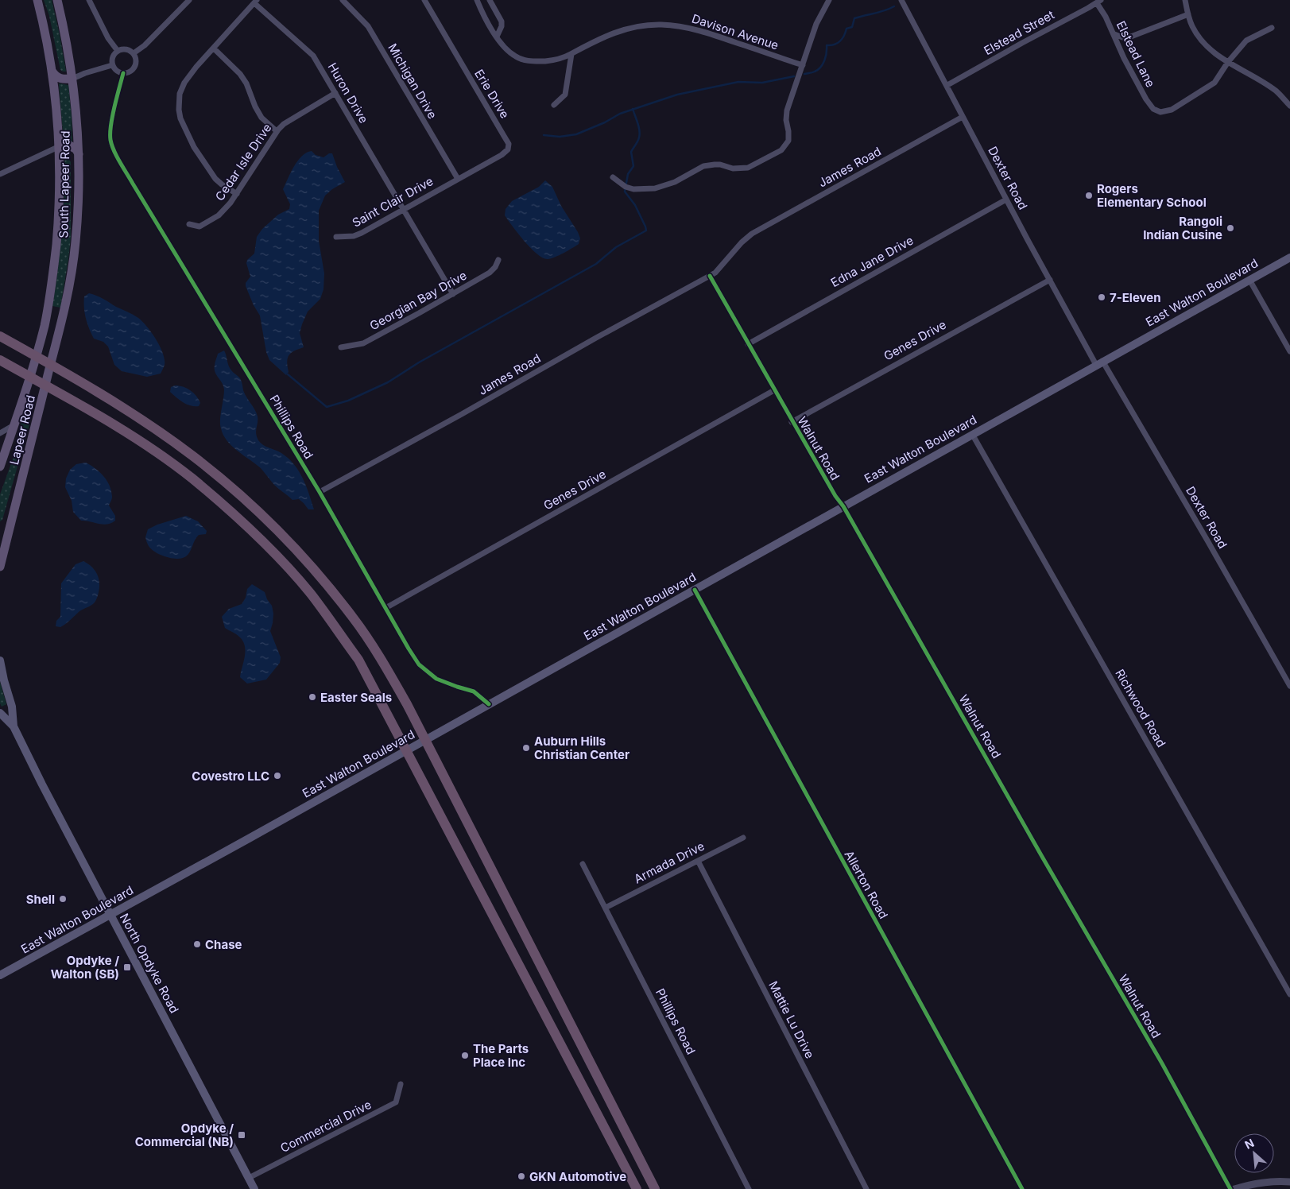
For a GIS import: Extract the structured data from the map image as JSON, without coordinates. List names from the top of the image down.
{
  "streets": {
    "main road": [
      "South Lapeer Road",
      "East Walton Boulevard",
      "Lapeer Road",
      "North Opdyke Road"
    ],
    "street": [
      "Davison Avenue",
      "Elstead Street",
      "Elstead Lane",
      "Michigan Drive",
      "Huron Drive",
      "Erie Drive",
      "Cedar Isle Drive",
      "James Road",
      "Dexter Road",
      "Saint Clair Drive",
      "Edna Jane Drive",
      "Georgian Bay Drive",
      "Genes Drive",
      "Phillips Road",
      "Walnut Road",
      "Richwood Road",
      "Armada Drive",
      "Allerton Road",
      "Mattie Lu Drive",
      "Commercial Drive"
    ]
  },
  "crossings": [
    ["Elstead Street", "Elstead Lane"],
    ["Elstead Street", "Dexter Road"],
    ["Michigan Drive", "Erie Drive"],
    ["Michigan Drive", "Saint Clair Drive"],
    ["Huron Drive", "Cedar Isle Drive"],
    ["Huron Drive", "Saint Clair Drive"],
    ["Huron Drive", "Georgian Bay Drive"],
    ["Erie Drive", "Saint Clair Drive"],
    ["James Road", "Dexter Road"],
    ["James Road", "Phillips Road"],
    ["James Road", "Walnut Road"],
    ["Dexter Road", "Edna Jane Drive"],
    ["Dexter Road", "East Walton Boulevard"],
    ["Dexter Road", "Genes Drive"],
    ["South Lapeer Road", "Lapeer Road"],
    ["Edna Jane Drive", "Walnut Road"],
    ["East Walton Boulevard", "Phillips Road"],
    ["East Walton Boulevard", "Walnut Road"],
    ["East Walton Boulevard", "Richwood Road"],
    ["East Walton Boulevard", "Allerton Road"],
    ["East Walton Boulevard", "North Opdyke Road"],
    ["Genes Drive", "Phillips Road"],
    ["Genes Drive", "Walnut Road"],
    ["Phillips Road", "Armada Drive"],
    ["Armada Drive", "Mattie Lu Drive"],
    ["North Opdyke Road", "Commercial Drive"]
  ],
  "places": {
    "other": [
      "Rogers Elementary School",
      "Rangoli Indian Cusine",
      "7-Eleven",
      "Easter Seals",
      "Auburn Hills Christian Center",
      "Covestro LLC",
      "Shell",
      "Chase",
      "The Parts Place Inc",
      "GKN Automotive"
    ],
    "transit": ["Opdyke / Walton (SB)", "Opdyke / Commercial (NB)"]
  },
  "north": "top left"
}
